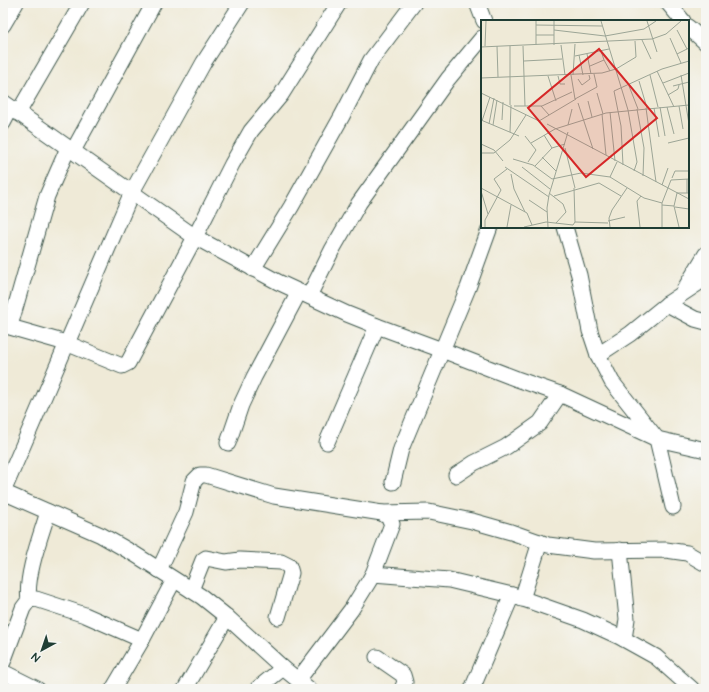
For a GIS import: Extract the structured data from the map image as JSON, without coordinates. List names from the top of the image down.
{
  "north": "bottom left"
}
